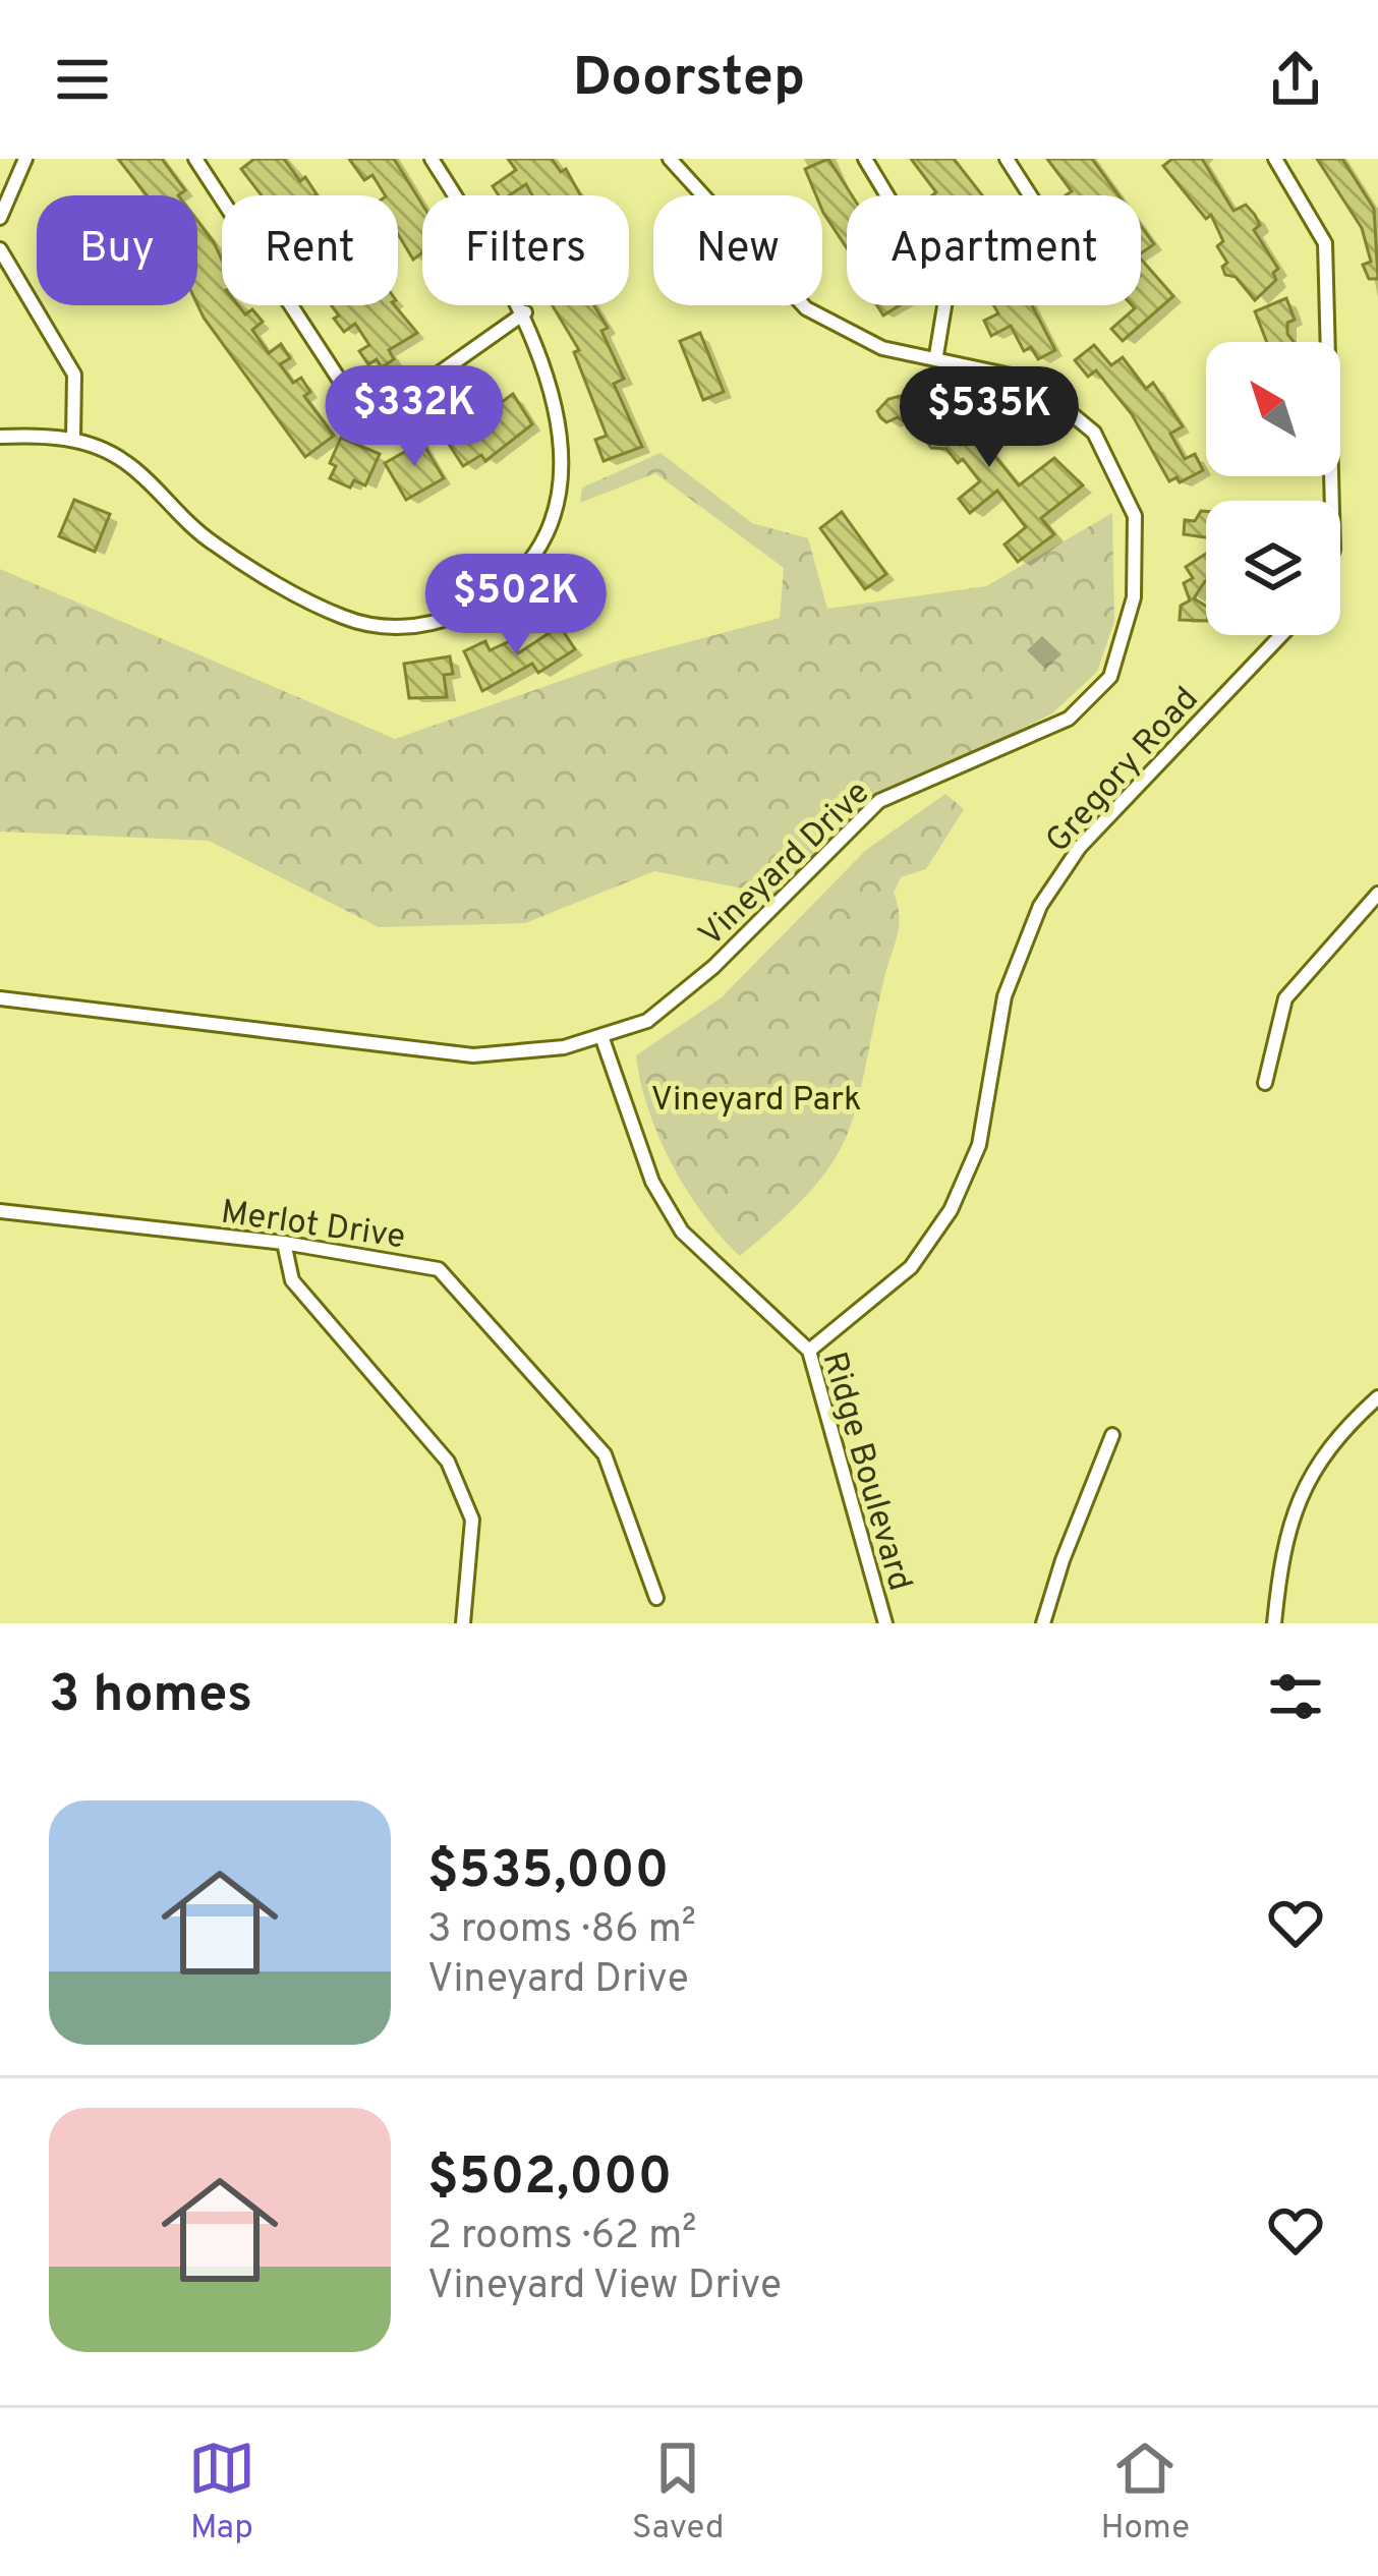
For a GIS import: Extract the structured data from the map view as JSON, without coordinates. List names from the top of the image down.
{
  "streets": {
    "street": [
      "Gregory Road",
      "Vineyard Drive",
      "Merlot Drive",
      "Ridge Boulevard"
    ]
  },
  "crossings": [
    ["Gregory Road", "Ridge Boulevard"],
    ["Vineyard Drive", "Ridge Boulevard"]
  ],
  "parks": ["Vineyard Park"],
  "north": "top left",
  "page": {
    "header": "Doorstep",
    "chip": [
      "Buy",
      "Rent",
      "Filters",
      "New",
      "Apartment"
    ],
    "price": ["$332K", "$535K", "$502K"],
    "heading": "3 homes",
    "list": [
      {
        "name": "$535,000",
        "note": "3 rooms · 86 m² · Vineyard Drive"
      },
      {
        "name": "$502,000",
        "note": "2 rooms · 62 m² · Vineyard View Drive"
      }
    ],
    "tabs": ["Map", "Saved", "Home"]
  }
}
